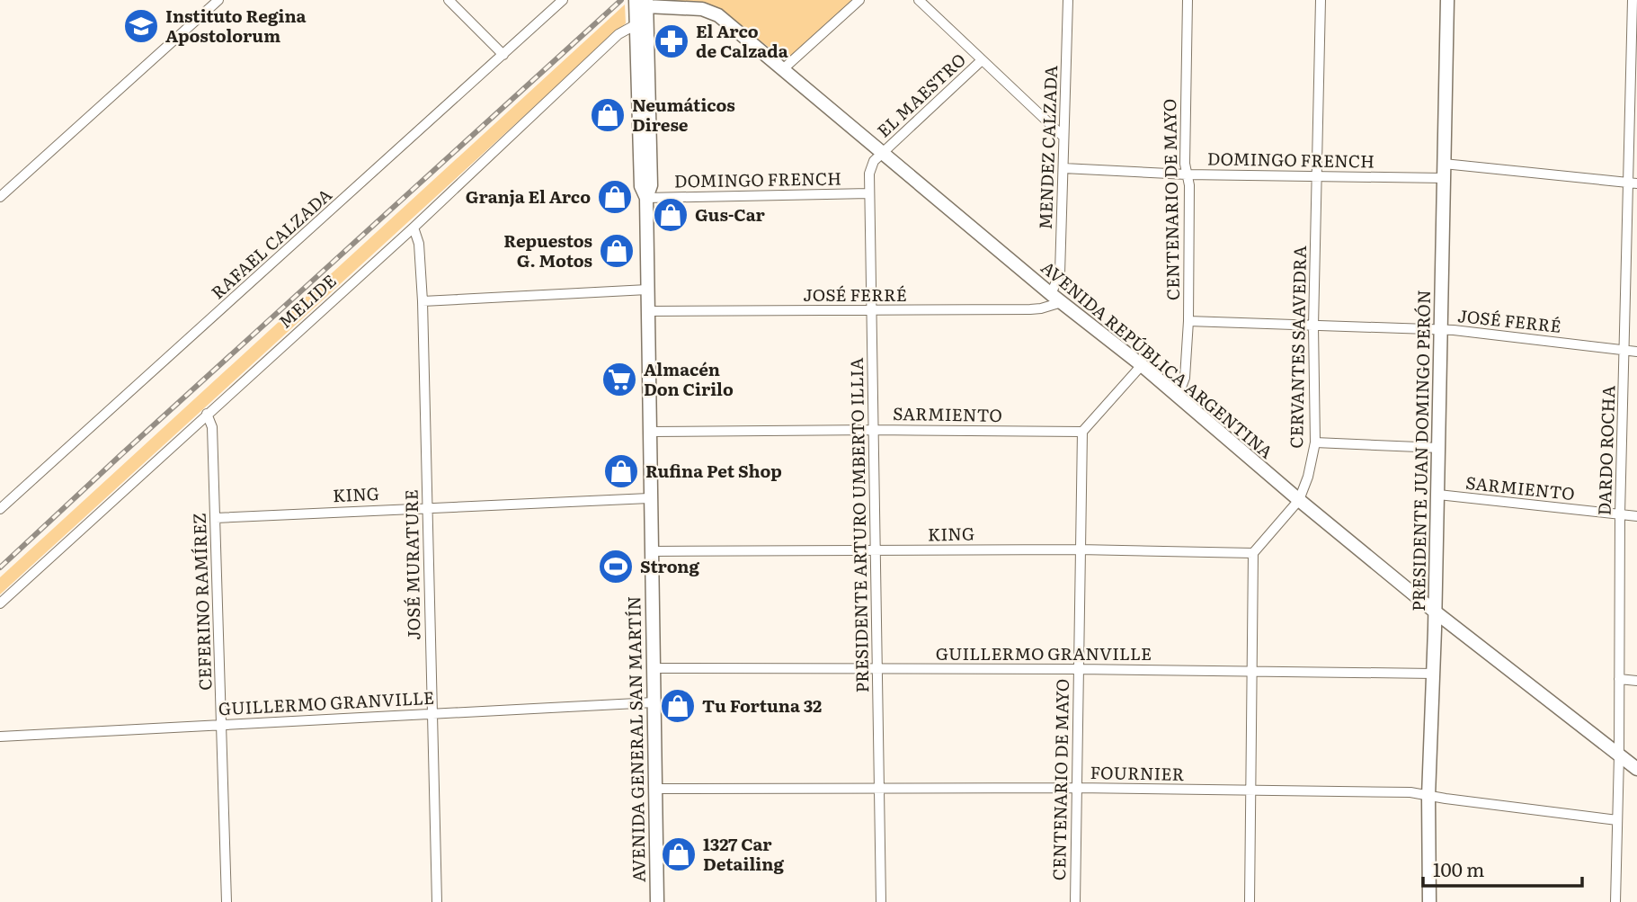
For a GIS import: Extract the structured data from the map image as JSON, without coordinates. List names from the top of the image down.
{
  "streets": {
    "main road": ["AVENIDA REPÚBLICA ARGENTINA", "PRESIDENTE JUAN DOMINGO PERÓN", "AVENIDA GENERAL SAN MARTÍN"],
    "street": [
      "EL MAESTRO",
      "MENDEZ CALZADA",
      "DOMINGO FRENCH",
      "CENTENARIO DE MAYO",
      "RAFAEL CALZADA",
      "JOSÉ FERRÉ",
      "MELIDE",
      "CERVANTES SAAVEDRA",
      "SARMIENTO",
      "DARDO ROCHA",
      "KING",
      "PRESIDENTE ARTURO UMBERTO ILLIA",
      "JOSÉ MURATURE",
      "CEFERINO RAMÍREZ",
      "GUILLERMO GRANVILLE",
      "FOURNIER"
    ]
  },
  "crossings": [
    ["EL MAESTRO", "AVENIDA REPÚBLICA ARGENTINA"],
    ["EL MAESTRO", "PRESIDENTE ARTURO UMBERTO ILLIA"],
    ["MENDEZ CALZADA", "DOMINGO FRENCH"],
    ["MENDEZ CALZADA", "JOSÉ FERRÉ"],
    ["MENDEZ CALZADA", "AVENIDA REPÚBLICA ARGENTINA"],
    ["DOMINGO FRENCH", "CENTENARIO DE MAYO"],
    ["DOMINGO FRENCH", "CERVANTES SAAVEDRA"],
    ["DOMINGO FRENCH", "PRESIDENTE JUAN DOMINGO PERÓN"],
    ["DOMINGO FRENCH", "PRESIDENTE ARTURO UMBERTO ILLIA"],
    ["DOMINGO FRENCH", "AVENIDA GENERAL SAN MARTÍN"],
    ["CENTENARIO DE MAYO", "JOSÉ FERRÉ"],
    ["CENTENARIO DE MAYO", "AVENIDA REPÚBLICA ARGENTINA"],
    ["CENTENARIO DE MAYO", "SARMIENTO"],
    ["CENTENARIO DE MAYO", "KING"],
    ["CENTENARIO DE MAYO", "GUILLERMO GRANVILLE"],
    ["CENTENARIO DE MAYO", "FOURNIER"],
    ["JOSÉ FERRÉ", "CERVANTES SAAVEDRA"],
    ["JOSÉ FERRÉ", "AVENIDA REPÚBLICA ARGENTINA"],
    ["JOSÉ FERRÉ", "PRESIDENTE JUAN DOMINGO PERÓN"],
    ["JOSÉ FERRÉ", "DARDO ROCHA"],
    ["JOSÉ FERRÉ", "PRESIDENTE ARTURO UMBERTO ILLIA"],
    ["JOSÉ FERRÉ", "AVENIDA GENERAL SAN MARTÍN"],
    ["MELIDE", "JOSÉ MURATURE"],
    ["MELIDE", "CEFERINO RAMÍREZ"],
    ["MELIDE", "AVENIDA GENERAL SAN MARTÍN"],
    ["CERVANTES SAAVEDRA", "AVENIDA REPÚBLICA ARGENTINA"],
    ["CERVANTES SAAVEDRA", "KING"],
    ["AVENIDA REPÚBLICA ARGENTINA", "PRESIDENTE JUAN DOMINGO PERÓN"],
    ["AVENIDA REPÚBLICA ARGENTINA", "DARDO ROCHA"],
    ["AVENIDA REPÚBLICA ARGENTINA", "PRESIDENTE ARTURO UMBERTO ILLIA"],
    ["AVENIDA REPÚBLICA ARGENTINA", "AVENIDA GENERAL SAN MARTÍN"],
    ["SARMIENTO", "PRESIDENTE JUAN DOMINGO PERÓN"],
    ["SARMIENTO", "DARDO ROCHA"],
    ["SARMIENTO", "PRESIDENTE ARTURO UMBERTO ILLIA"],
    ["SARMIENTO", "AVENIDA GENERAL SAN MARTÍN"],
    ["PRESIDENTE JUAN DOMINGO PERÓN", "GUILLERMO GRANVILLE"],
    ["PRESIDENTE JUAN DOMINGO PERÓN", "FOURNIER"],
    ["DARDO ROCHA", "FOURNIER"],
    ["KING", "PRESIDENTE ARTURO UMBERTO ILLIA"],
    ["KING", "JOSÉ MURATURE"],
    ["KING", "CEFERINO RAMÍREZ"],
    ["KING", "AVENIDA GENERAL SAN MARTÍN"],
    ["PRESIDENTE ARTURO UMBERTO ILLIA", "GUILLERMO GRANVILLE"],
    ["PRESIDENTE ARTURO UMBERTO ILLIA", "FOURNIER"],
    ["JOSÉ MURATURE", "GUILLERMO GRANVILLE"],
    ["CEFERINO RAMÍREZ", "GUILLERMO GRANVILLE"],
    ["GUILLERMO GRANVILLE", "AVENIDA GENERAL SAN MARTÍN"],
    ["AVENIDA GENERAL SAN MARTÍN", "FOURNIER"]
  ],
  "places": {
    "school or university": ["Instituto Regina Apostolorum"],
    "pharmacy": ["El Arco de Calzada"],
    "shop": [
      "Neumáticos Direse",
      "Granja El Arco",
      "Gus-Car",
      "Repuestos G. Motos",
      "Rufina Pet Shop",
      "Tu Fortuna 32",
      "1327 Car Detailing"
    ],
    "supermarket": ["Almacén Don Cirilo"],
    "sports": ["Strong"]
  },
  "scale_bar": "100 m"
}
